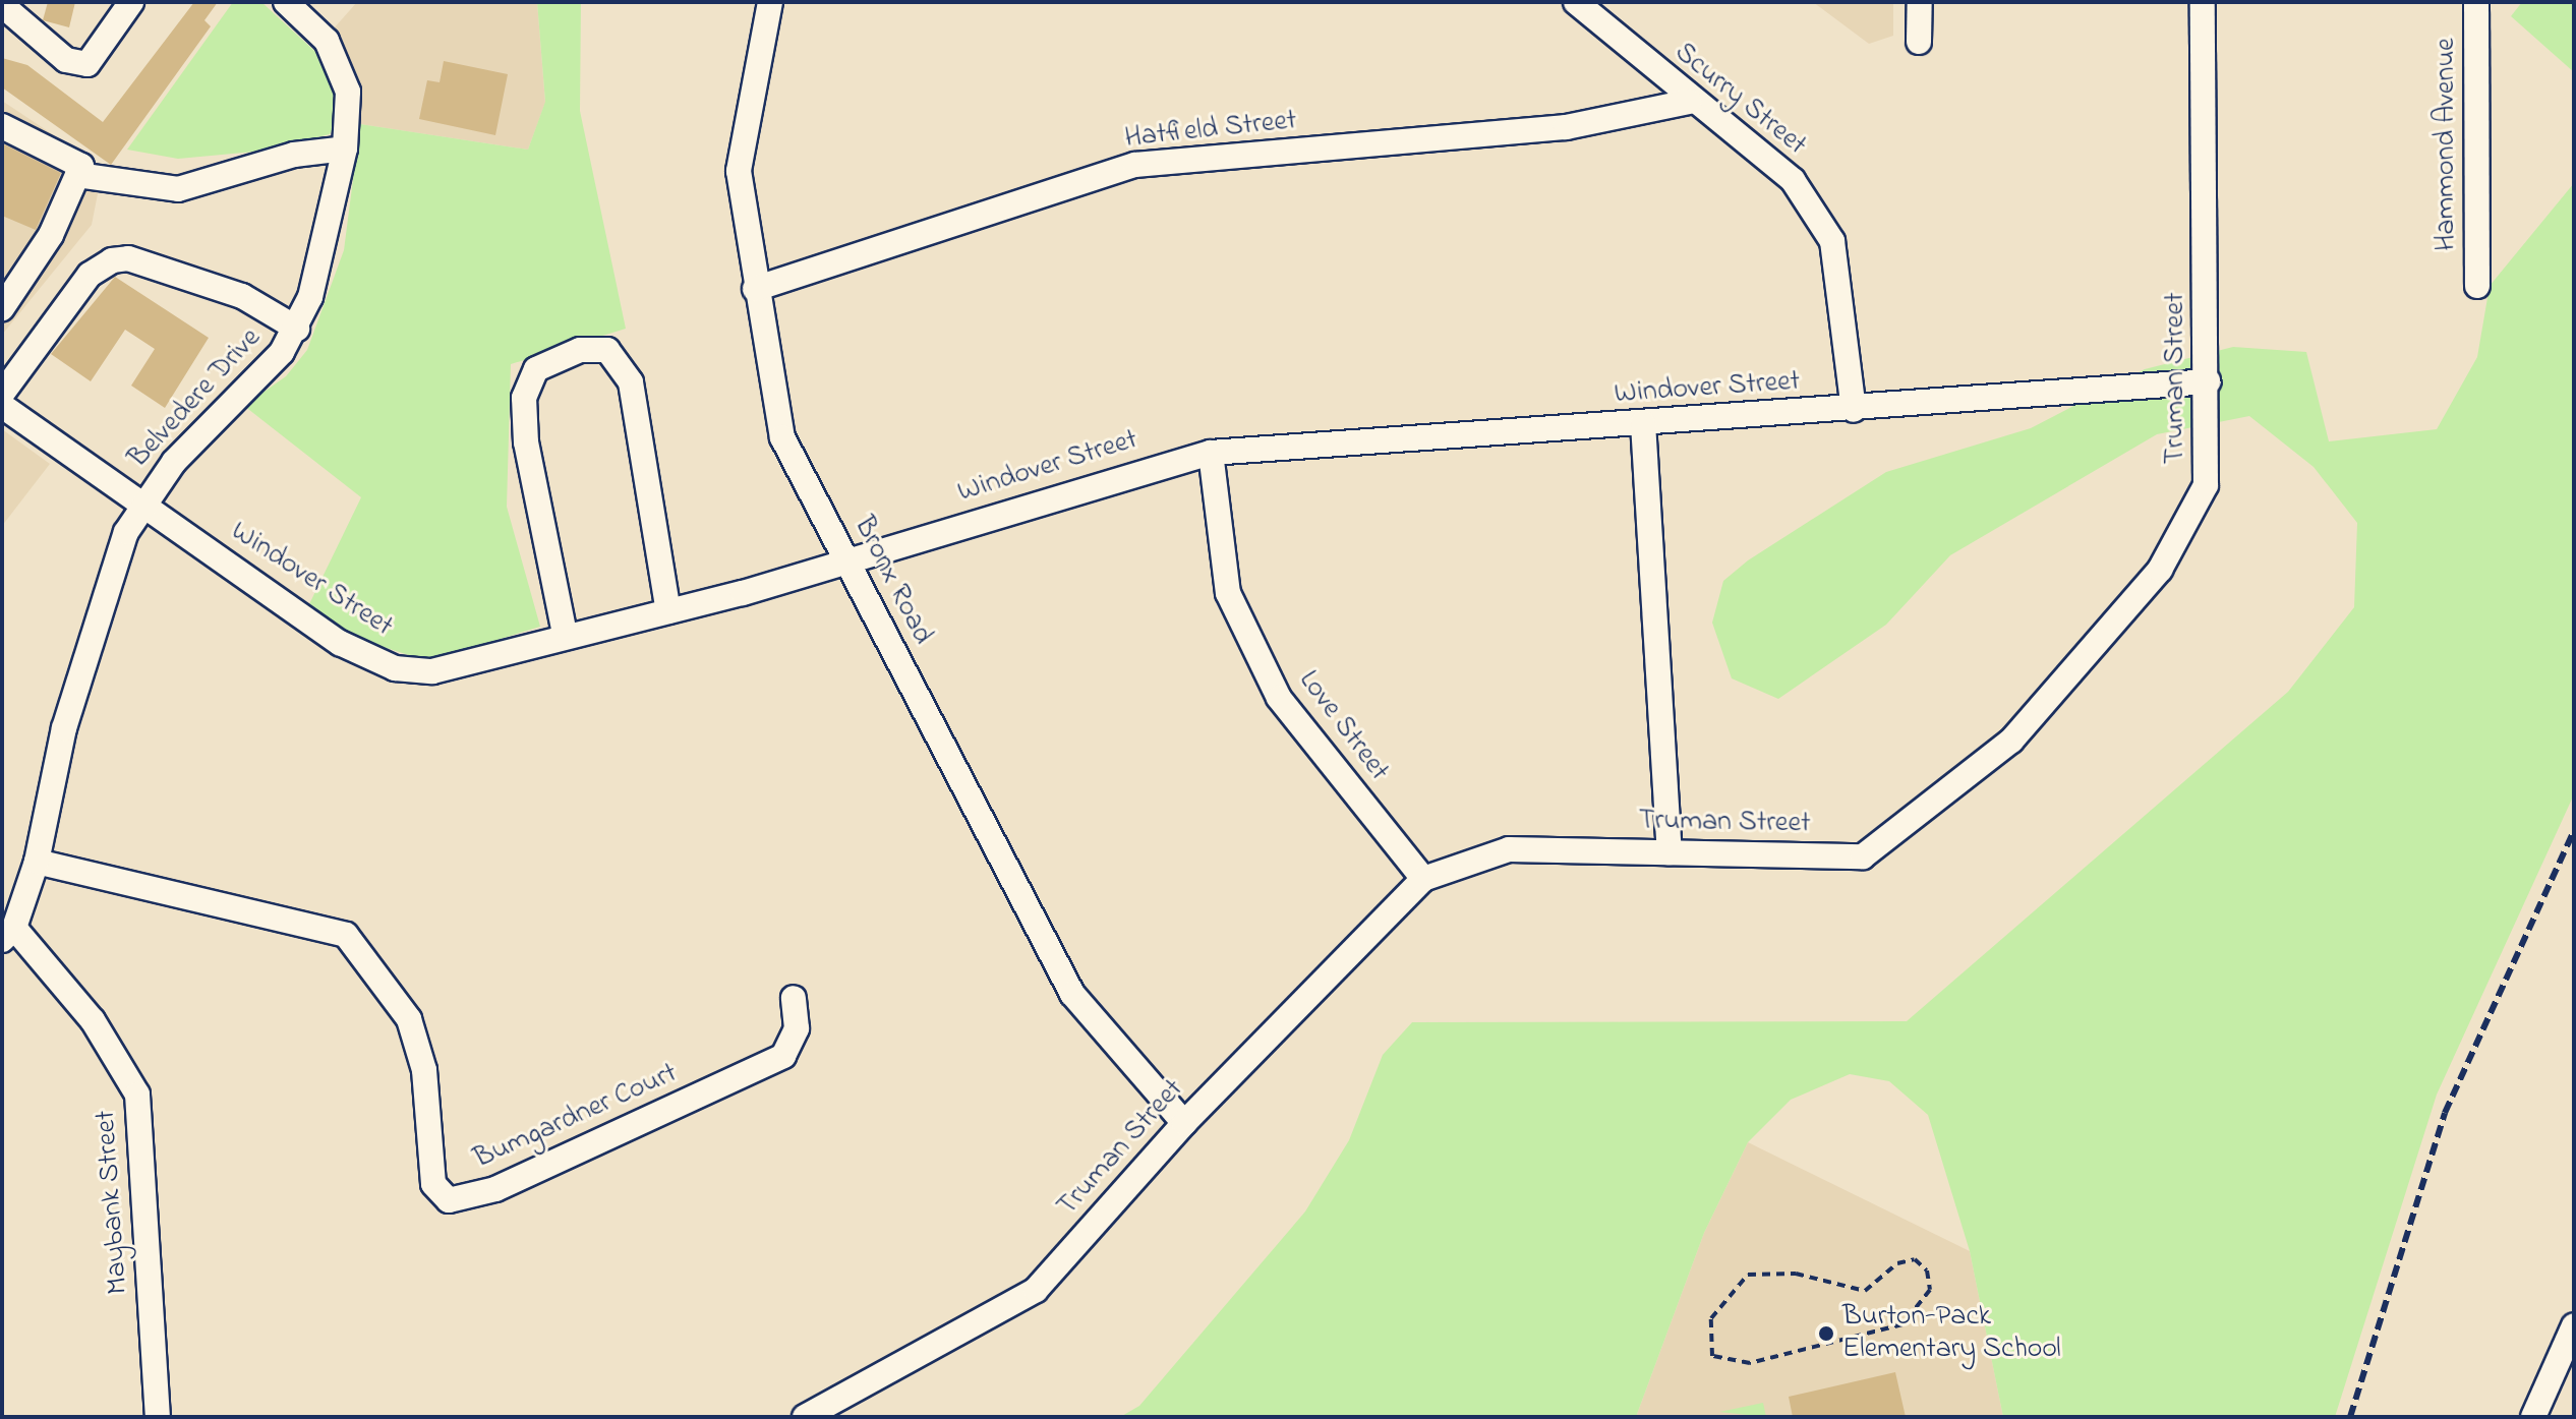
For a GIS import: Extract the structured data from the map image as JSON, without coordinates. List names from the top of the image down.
{
  "streets": {
    "street": [
      "Scurry Street",
      "Hatfield Street",
      "Hammond Avenue",
      "Truman Street",
      "Windover Street",
      "Belvedere Drive",
      "Bronx Road",
      "Love Street",
      "Bumgardner Court",
      "Maybank Street"
    ]
  },
  "crossings": [
    ["Scurry Street", "Hatfield Street"],
    ["Scurry Street", "Windover Street"],
    ["Hatfield Street", "Bronx Road"],
    ["Truman Street", "Windover Street"],
    ["Truman Street", "Bronx Road"],
    ["Truman Street", "Love Street"],
    ["Windover Street", "Belvedere Drive"],
    ["Windover Street", "Bronx Road"],
    ["Windover Street", "Love Street"],
    ["Belvedere Drive", "Bumgardner Court"],
    ["Belvedere Drive", "Maybank Street"]
  ],
  "places": ["Burton-Pack Elementary School"]
}
